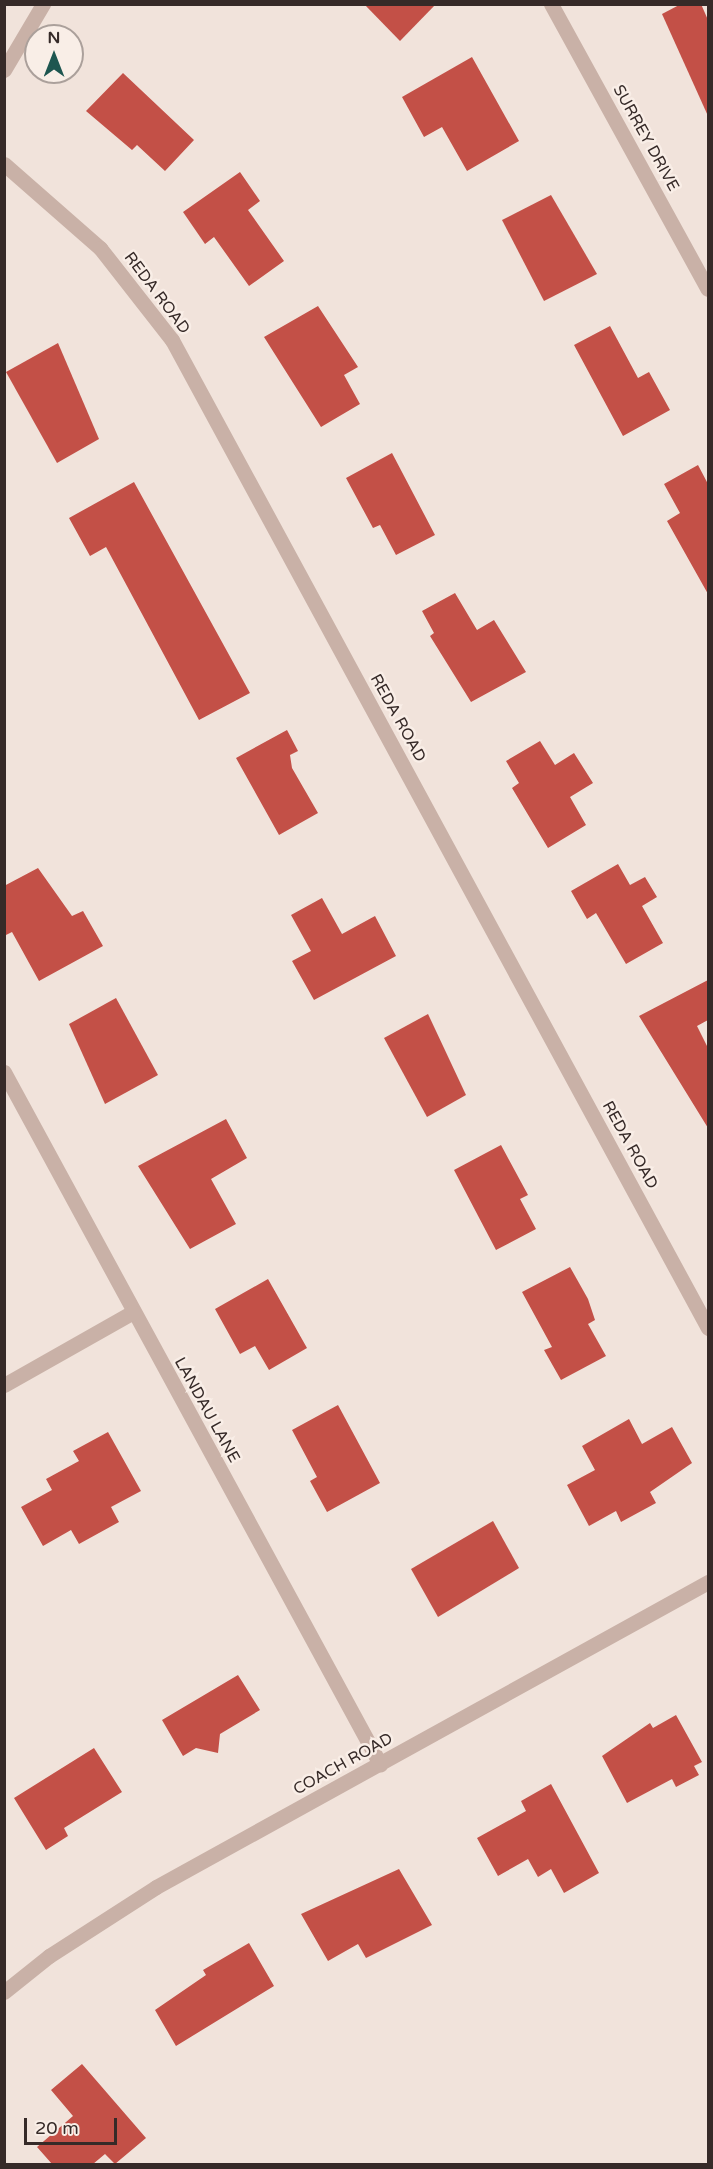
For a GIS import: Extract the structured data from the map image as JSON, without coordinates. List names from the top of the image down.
{
  "streets": {
    "street": [
      "SURREY DRIVE",
      "REDA ROAD",
      "LANDAU LANE",
      "COACH ROAD"
    ]
  },
  "crossings": [
    ["LANDAU LANE", "COACH ROAD"]
  ],
  "scale_bar": "20 m",
  "north": "top"
}
